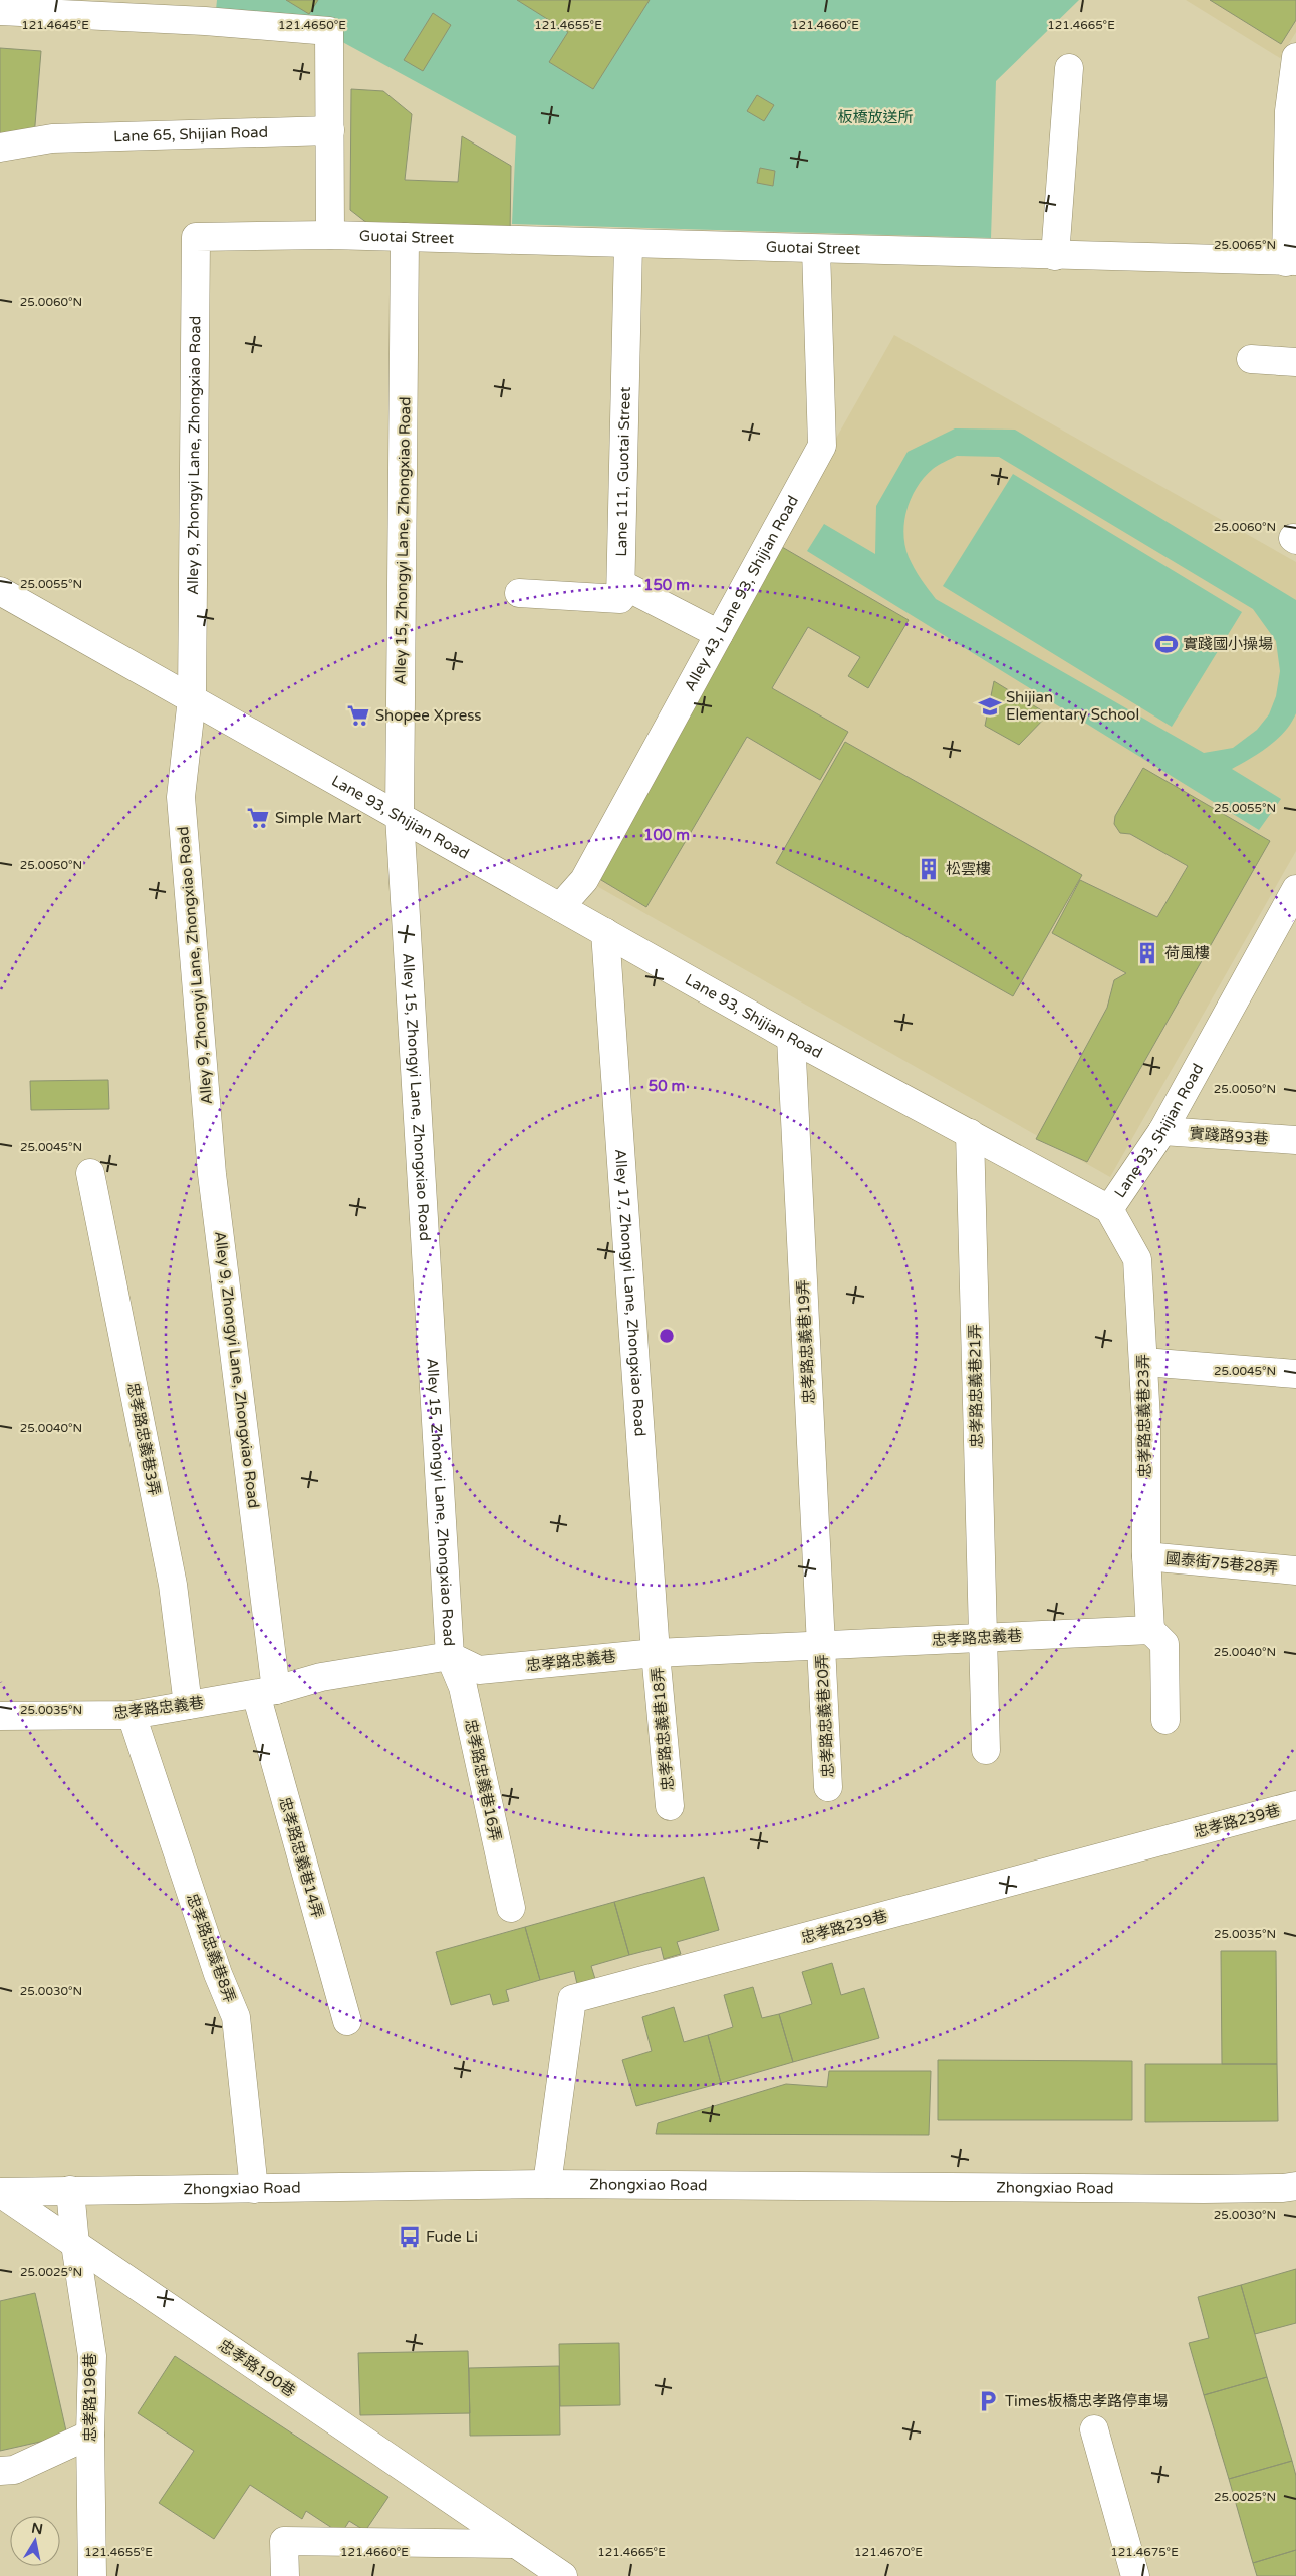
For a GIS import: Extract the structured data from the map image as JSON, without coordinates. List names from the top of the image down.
{
  "streets": {
    "street": [
      "Lane 65, Shijian Road",
      "Guotai Street",
      "Alley 9, Zhongyi Lane, Zhongxiao Road",
      "Lane 111, Guotai Street",
      "Alley 15, Zhongyi Lane, Zhongxiao Road",
      "Alley 43, Lane 93, Shijian Road",
      "Lane 93, Shijian Road",
      "實踐路93巷",
      "Alley 17, Zhongyi Lane, Zhongxiao Road",
      "忠孝路忠義巷19弄",
      "忠孝路忠義巷21弄",
      "忠孝路忠義巷23弄",
      "忠孝路忠義巷3弄",
      "國泰街75巷28弄",
      "忠孝路忠義巷",
      "忠孝路忠義巷20弄",
      "忠孝路忠義巷18弄",
      "忠孝路忠義巷16弄",
      "忠孝路239巷",
      "忠孝路忠義巷14弄",
      "忠孝路忠義巷8弄",
      "Zhongxiao Road",
      "忠孝路190巷",
      "忠孝路196巷"
    ]
  },
  "crossings": [
    ["Guotai Street", "Alley 9, Zhongyi Lane, Zhongxiao Road"],
    ["Guotai Street", "Lane 111, Guotai Street"],
    ["Guotai Street", "Alley 15, Zhongyi Lane, Zhongxiao Road"],
    ["Guotai Street", "Alley 43, Lane 93, Shijian Road"],
    ["Alley 9, Zhongyi Lane, Zhongxiao Road", "Lane 93, Shijian Road"],
    ["Alley 9, Zhongyi Lane, Zhongxiao Road", "忠孝路忠義巷"],
    ["Alley 9, Zhongyi Lane, Zhongxiao Road", "忠孝路忠義巷14弄"],
    ["Alley 15, Zhongyi Lane, Zhongxiao Road", "Lane 93, Shijian Road"],
    ["Alley 15, Zhongyi Lane, Zhongxiao Road", "忠孝路忠義巷"],
    ["Alley 15, Zhongyi Lane, Zhongxiao Road", "忠孝路忠義巷16弄"],
    ["Alley 43, Lane 93, Shijian Road", "Lane 93, Shijian Road"],
    ["Lane 93, Shijian Road", "實踐路93巷"],
    ["Lane 93, Shijian Road", "Alley 17, Zhongyi Lane, Zhongxiao Road"],
    ["Lane 93, Shijian Road", "忠孝路忠義巷19弄"],
    ["Lane 93, Shijian Road", "忠孝路忠義巷21弄"],
    ["Lane 93, Shijian Road", "忠孝路忠義巷23弄"],
    ["Alley 17, Zhongyi Lane, Zhongxiao Road", "忠孝路忠義巷"],
    ["Alley 17, Zhongyi Lane, Zhongxiao Road", "忠孝路忠義巷18弄"],
    ["忠孝路忠義巷19弄", "忠孝路忠義巷"],
    ["忠孝路忠義巷19弄", "忠孝路忠義巷20弄"],
    ["忠孝路忠義巷21弄", "忠孝路忠義巷"],
    ["忠孝路忠義巷23弄", "國泰街75巷28弄"],
    ["忠孝路忠義巷23弄", "忠孝路忠義巷"],
    ["忠孝路忠義巷3弄", "忠孝路忠義巷"],
    ["忠孝路忠義巷", "忠孝路忠義巷20弄"],
    ["忠孝路忠義巷", "忠孝路忠義巷18弄"],
    ["忠孝路忠義巷", "忠孝路忠義巷16弄"],
    ["忠孝路忠義巷", "忠孝路忠義巷14弄"],
    ["忠孝路忠義巷", "忠孝路忠義巷8弄"],
    ["忠孝路239巷", "Zhongxiao Road"],
    ["忠孝路忠義巷8弄", "Zhongxiao Road"],
    ["Zhongxiao Road", "忠孝路190巷"],
    ["Zhongxiao Road", "忠孝路196巷"],
    ["忠孝路190巷", "忠孝路196巷"]
  ],
  "parks": ["板橋放送所"],
  "places": {
    "sports": ["實踐國小操場"],
    "school or university": ["Shijian Elementary School"],
    "supermarket": ["Shopee Xpress", "Simple Mart"],
    "building": ["松雲樓", "荷風樓"],
    "bus stop": ["Fude Li"],
    "parking": ["Times板橋忠孝路停車場"]
  },
  "north": "top",
  "coordinates": [
    "121.4645°E",
    "121.4655°E",
    "121.4660°E",
    "121.4665°E",
    "121.4650°E",
    "25.0065°N",
    "25.0060°N",
    "25.0055°N",
    "25.0050°N",
    "25.0045°N",
    "25.0040°N",
    "25.0035°N",
    "25.0030°N",
    "25.0025°N",
    "121.4670°E",
    "121.4675°E"
  ],
  "rings": ["150 m", "100 m", "50 m"]
}
